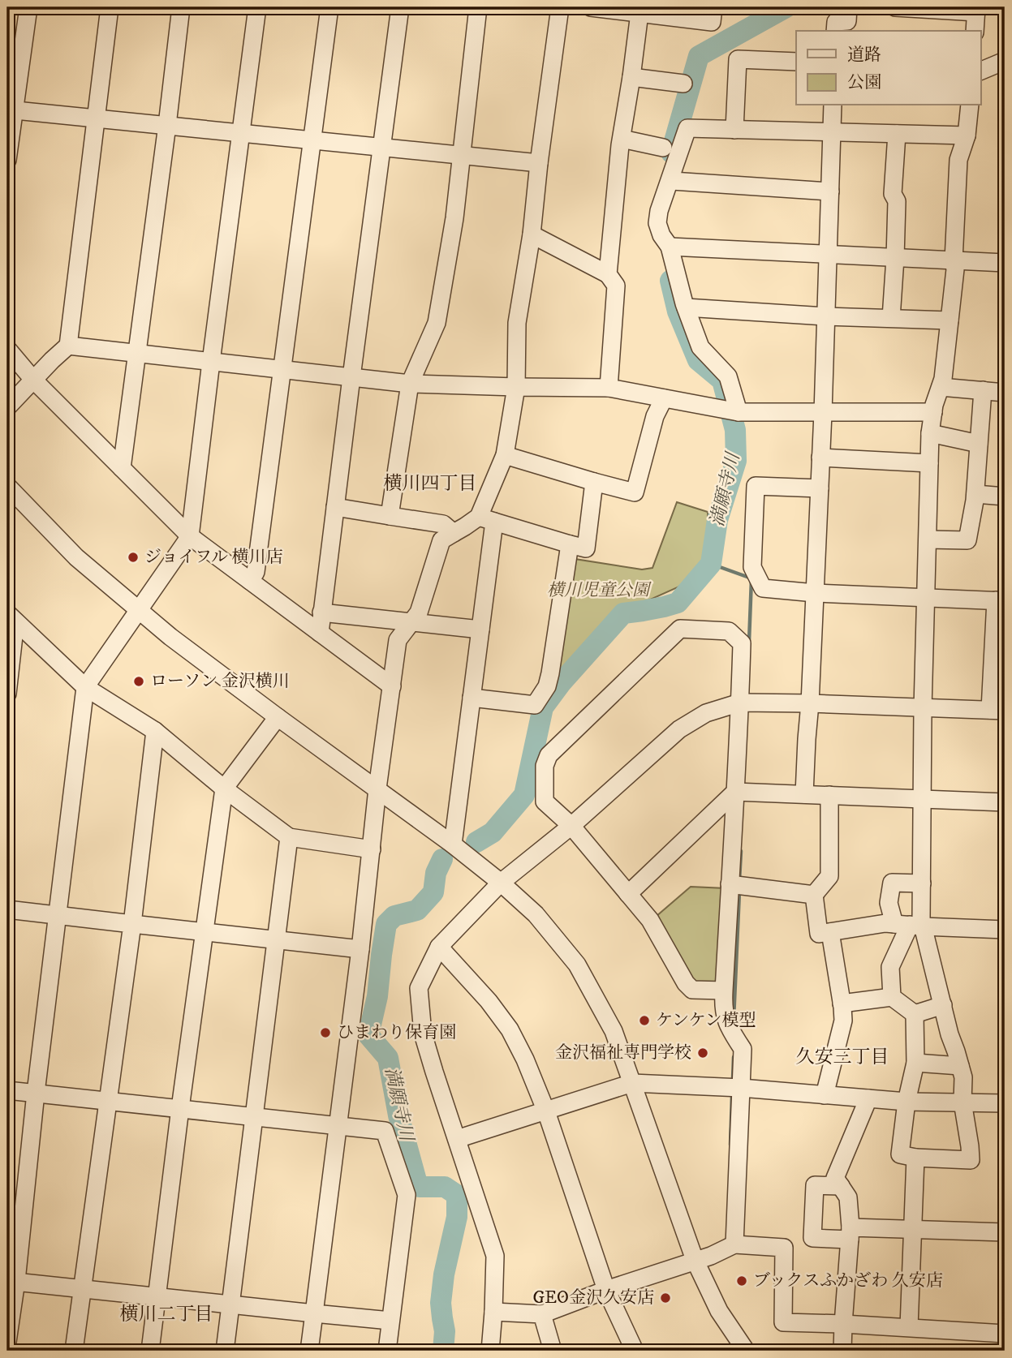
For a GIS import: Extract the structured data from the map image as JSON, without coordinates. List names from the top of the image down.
{
  "districts": ["横川四丁目", "久安三丁目", "横川二丁目"],
  "water": ["満願寺川"],
  "parks": ["横川児童公園"],
  "places": [
    "ジョイフル 横川店",
    "ローソン 金沢横川",
    "ケンケン模型",
    "ひまわり保育園",
    "金沢福祉専門学校",
    "ブックスふかざわ 久安店",
    "GEO金沢久安店"
  ],
  "legend": ["道路", "公園"]
}
